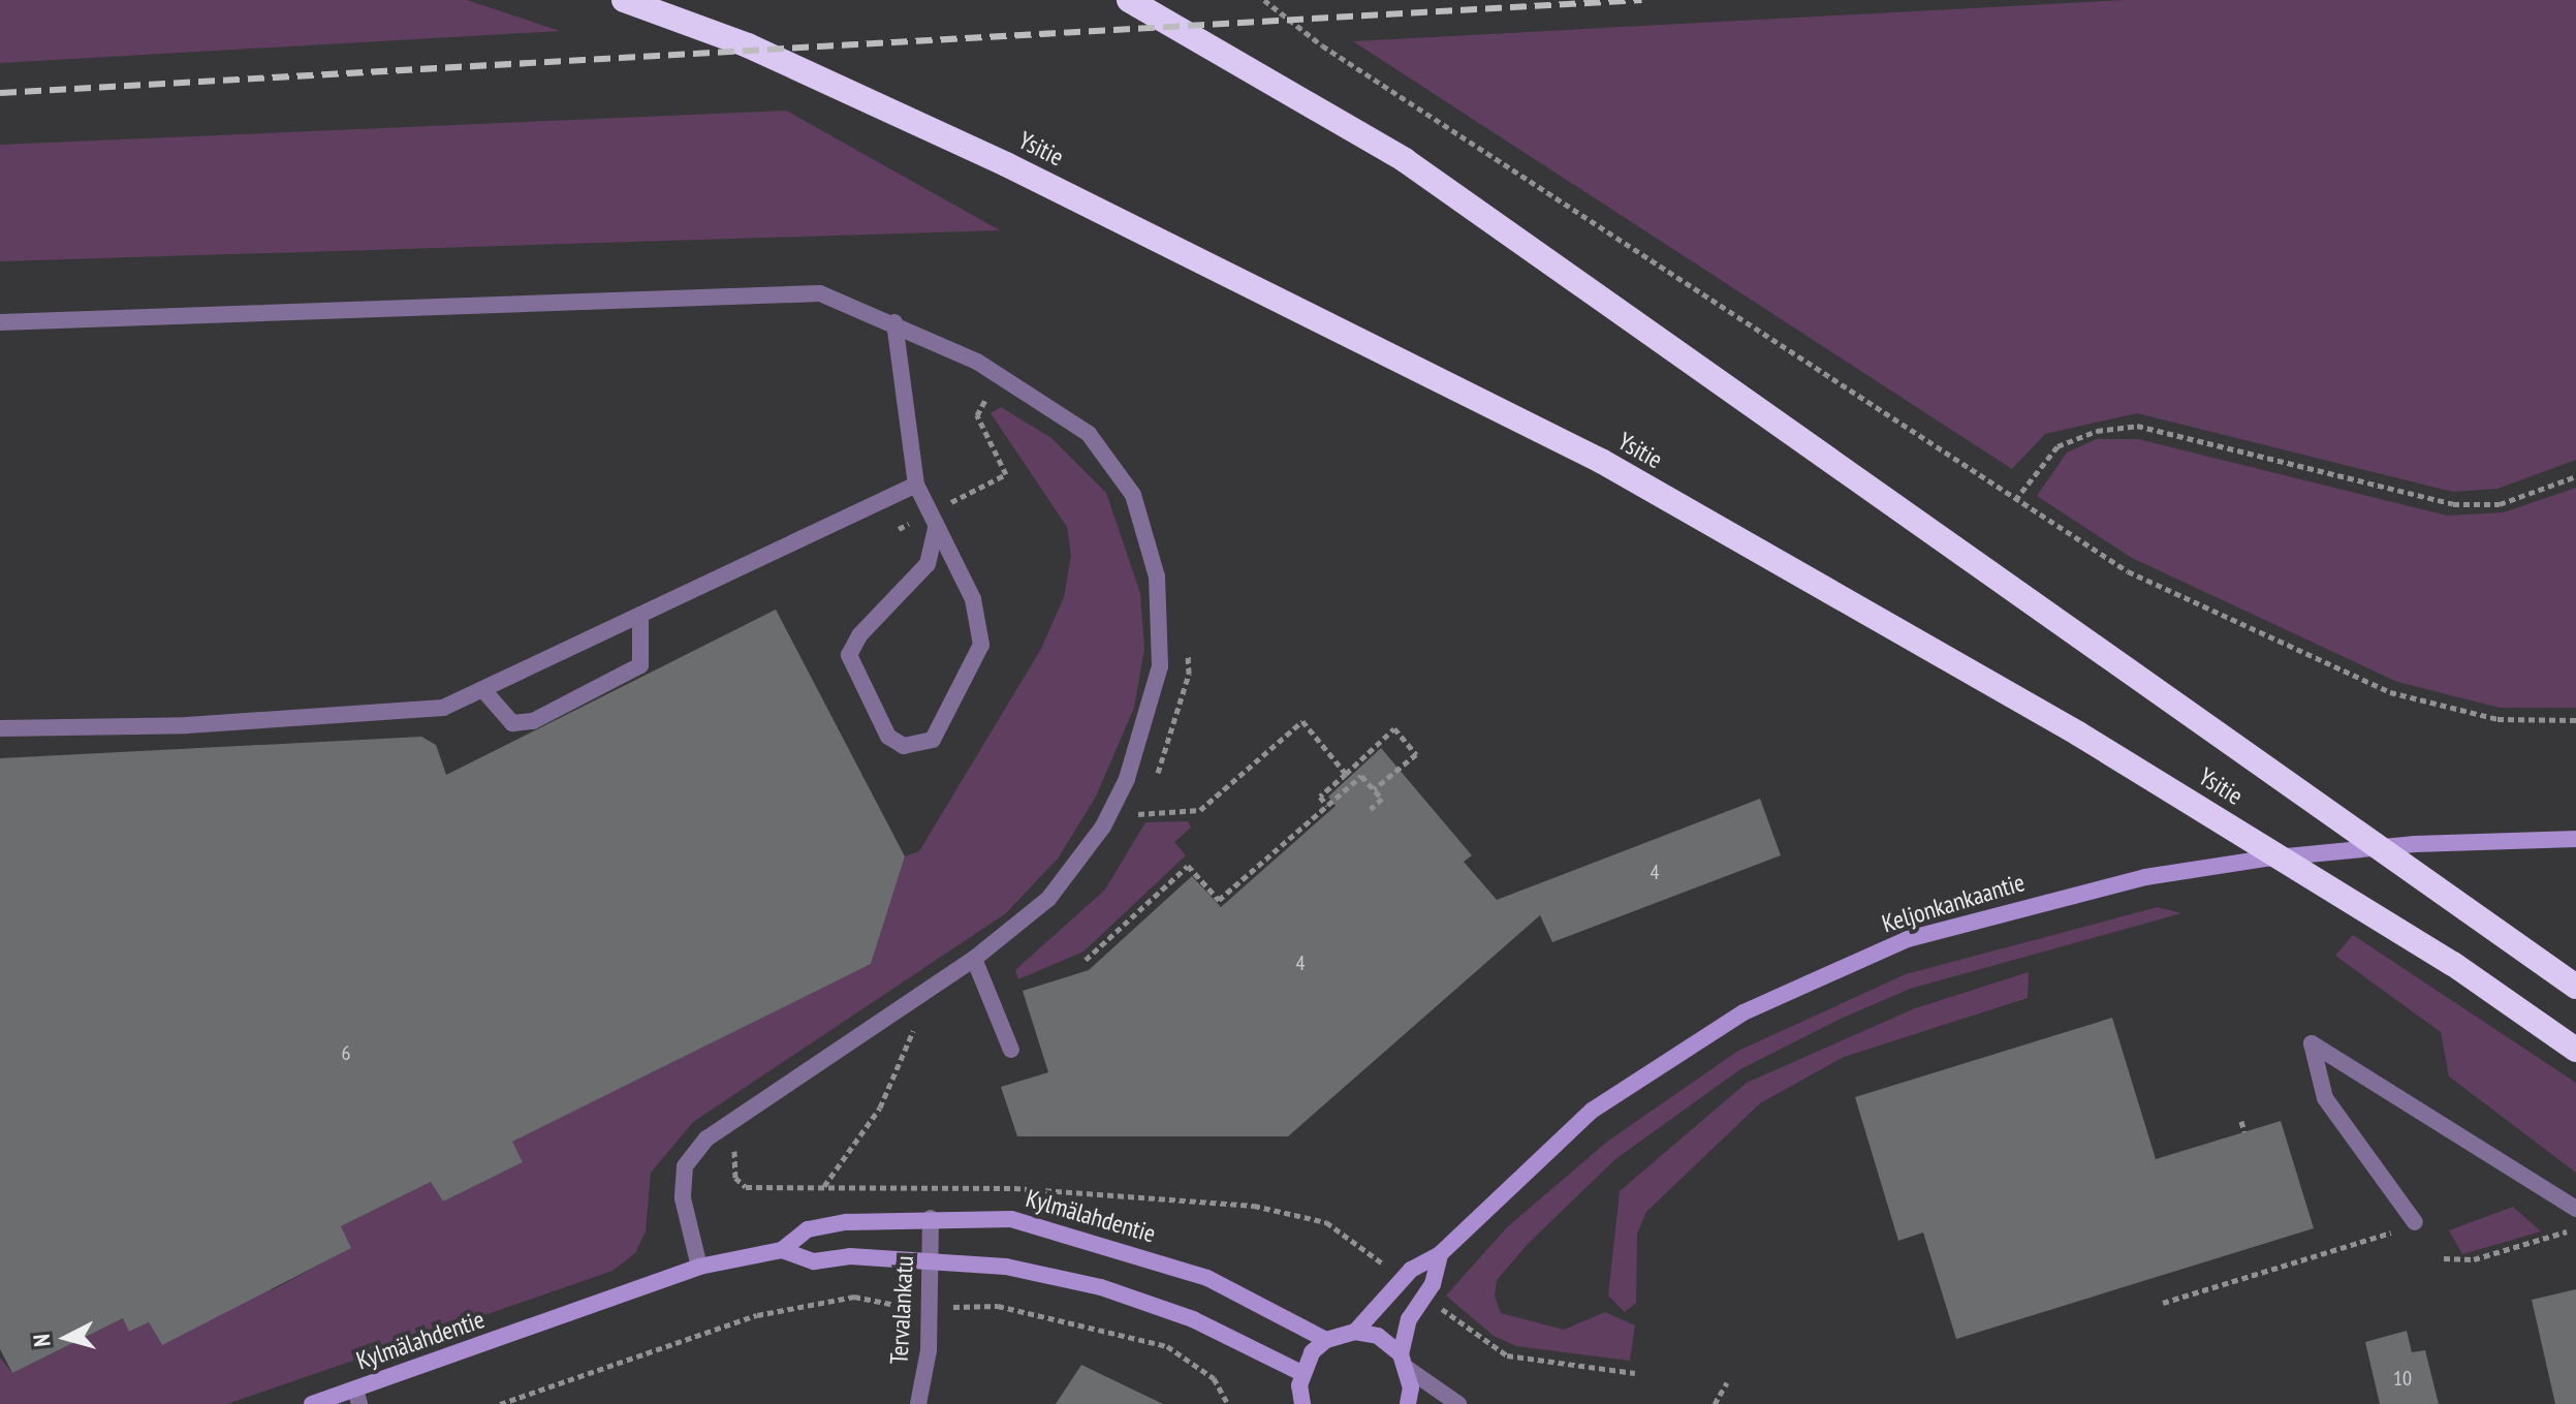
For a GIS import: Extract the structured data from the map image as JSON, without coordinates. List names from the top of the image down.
{
  "streets": {
    "highway": ["Ysitie"],
    "main road": ["Keljonkankaantie", "Kylmälahdentie"],
    "street": ["Tervalankatu"]
  },
  "crossings": [
    ["Kylmälahdentie", "Tervalankatu"]
  ],
  "house_numbers": [
    "4",
    "4",
    "6",
    "10"
  ],
  "north": "left"
}
